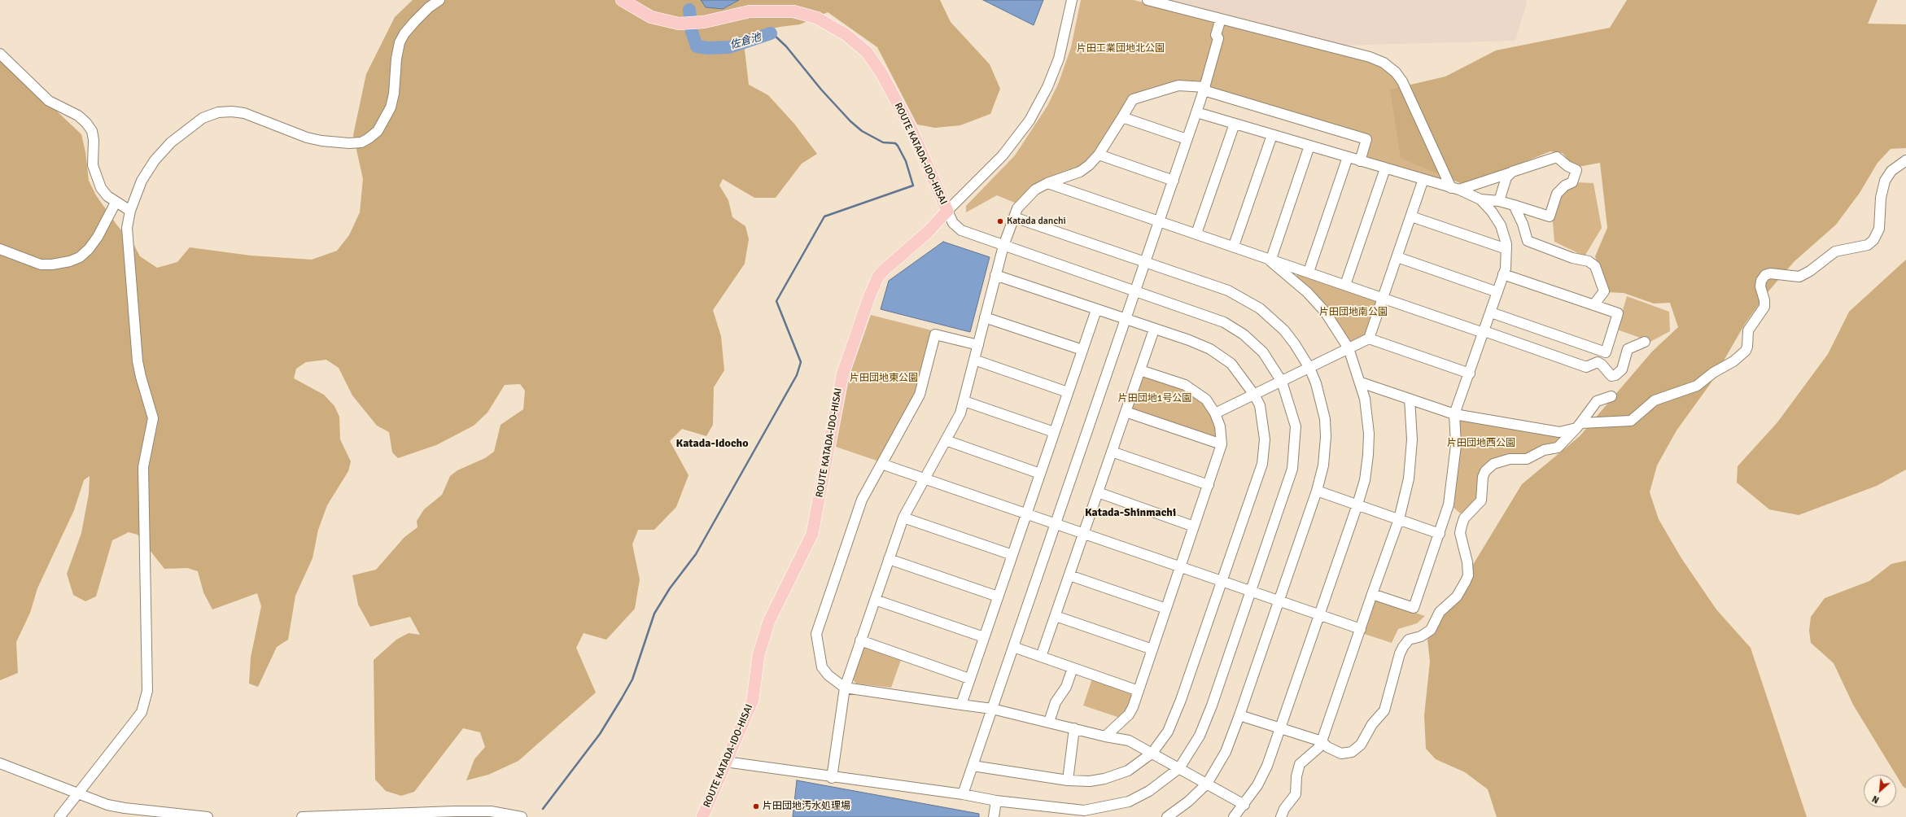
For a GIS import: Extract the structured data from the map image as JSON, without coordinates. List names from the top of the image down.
{
  "streets": {
    "main road": ["ROUTE KATADA-IDO-HISAI"]
  },
  "districts": ["Katada-Idocho", "Katada-Shinmachi"],
  "water": ["佐倉池"],
  "parks": [
    "片田工業団地北公園",
    "片田団地南公園",
    "片田団地東公園",
    "片田団地1号公園",
    "片田団地西公園"
  ],
  "places": ["Katada danchi", "片田団地汚水処理場"],
  "north": "bottom left"
}
